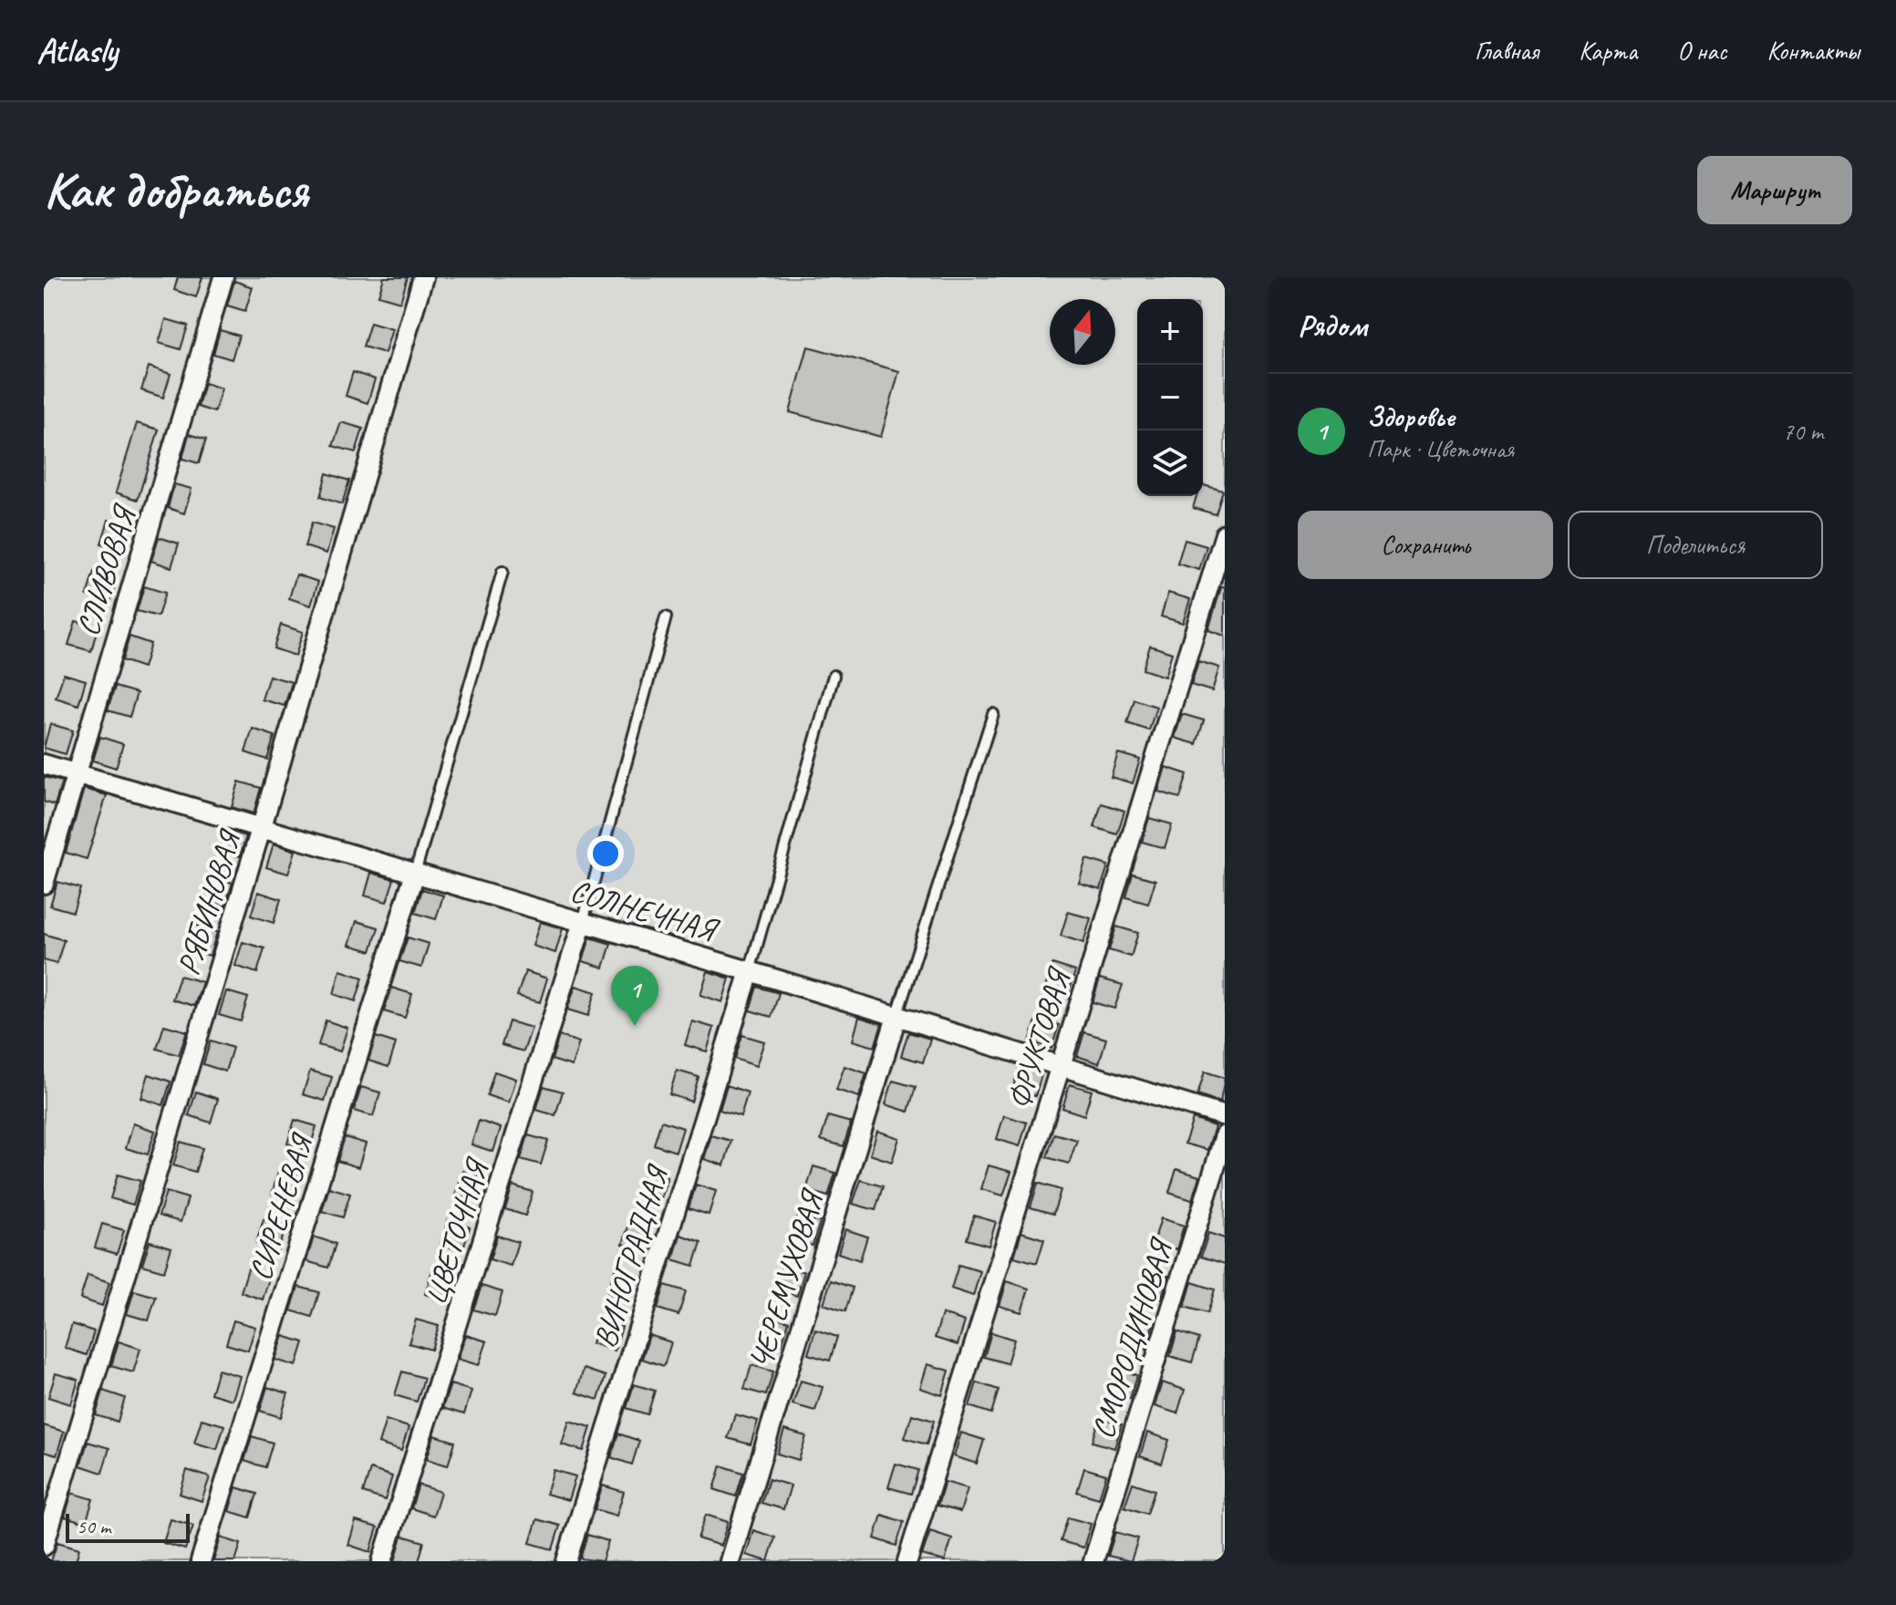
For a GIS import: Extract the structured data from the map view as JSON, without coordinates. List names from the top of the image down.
{
  "streets": {
    "street": [
      "СЛИВОВАЯ",
      "РЯБИНОВАЯ",
      "СОЛНЕЧНАЯ",
      "ФРУКТОВАЯ",
      "СИРЕНЕВАЯ",
      "ЦВЕТОЧНАЯ",
      "ВИНОГРАДНАЯ",
      "ЧЕРЕМУХОВАЯ",
      "СМОРОДИНОВАЯ"
    ]
  },
  "crossings": [
    ["СЛИВОВАЯ", "СОЛНЕЧНАЯ"],
    ["РЯБИНОВАЯ", "СОЛНЕЧНАЯ"],
    ["СОЛНЕЧНАЯ", "ФРУКТОВАЯ"],
    ["СОЛНЕЧНАЯ", "СИРЕНЕВАЯ"],
    ["СОЛНЕЧНАЯ", "ЦВЕТОЧНАЯ"],
    ["СОЛНЕЧНАЯ", "ВИНОГРАДНАЯ"],
    ["СОЛНЕЧНАЯ", "ЧЕРЕМУХОВАЯ"]
  ],
  "scale_bar": "50 m",
  "north": "top",
  "page": {
    "header": "Atlasly",
    "nav": [
      "Главная",
      "Карта",
      "О нас",
      "Контакты"
    ],
    "buttons": [
      "Маршрут",
      ["Сохранить", "Поделиться"]
    ],
    "title": "Как добраться",
    "heading": "Рядом",
    "map_buttons": ["+", "−"],
    "list": [
      {
        "mark": "1",
        "name": "Здоровье",
        "note": "Парк · Цветочная",
        "value": "70 m"
      }
    ],
    "pins": "1",
    "scale": "50 m"
  }
}
